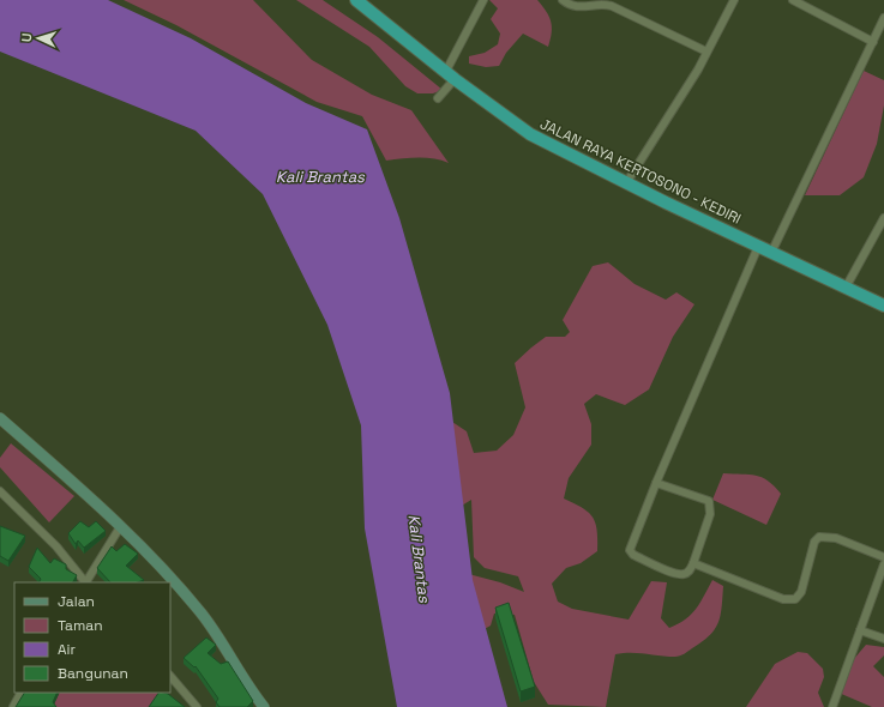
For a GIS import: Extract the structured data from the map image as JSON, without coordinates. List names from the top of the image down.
{
  "streets": {
    "highway": ["JALAN RAYA KERTOSONO - KEDIRI"]
  },
  "water": ["Kali Brantas"],
  "legend": [
    "Jalan",
    "Taman",
    "Air",
    "Bangunan"
  ],
  "north": "left"
}
